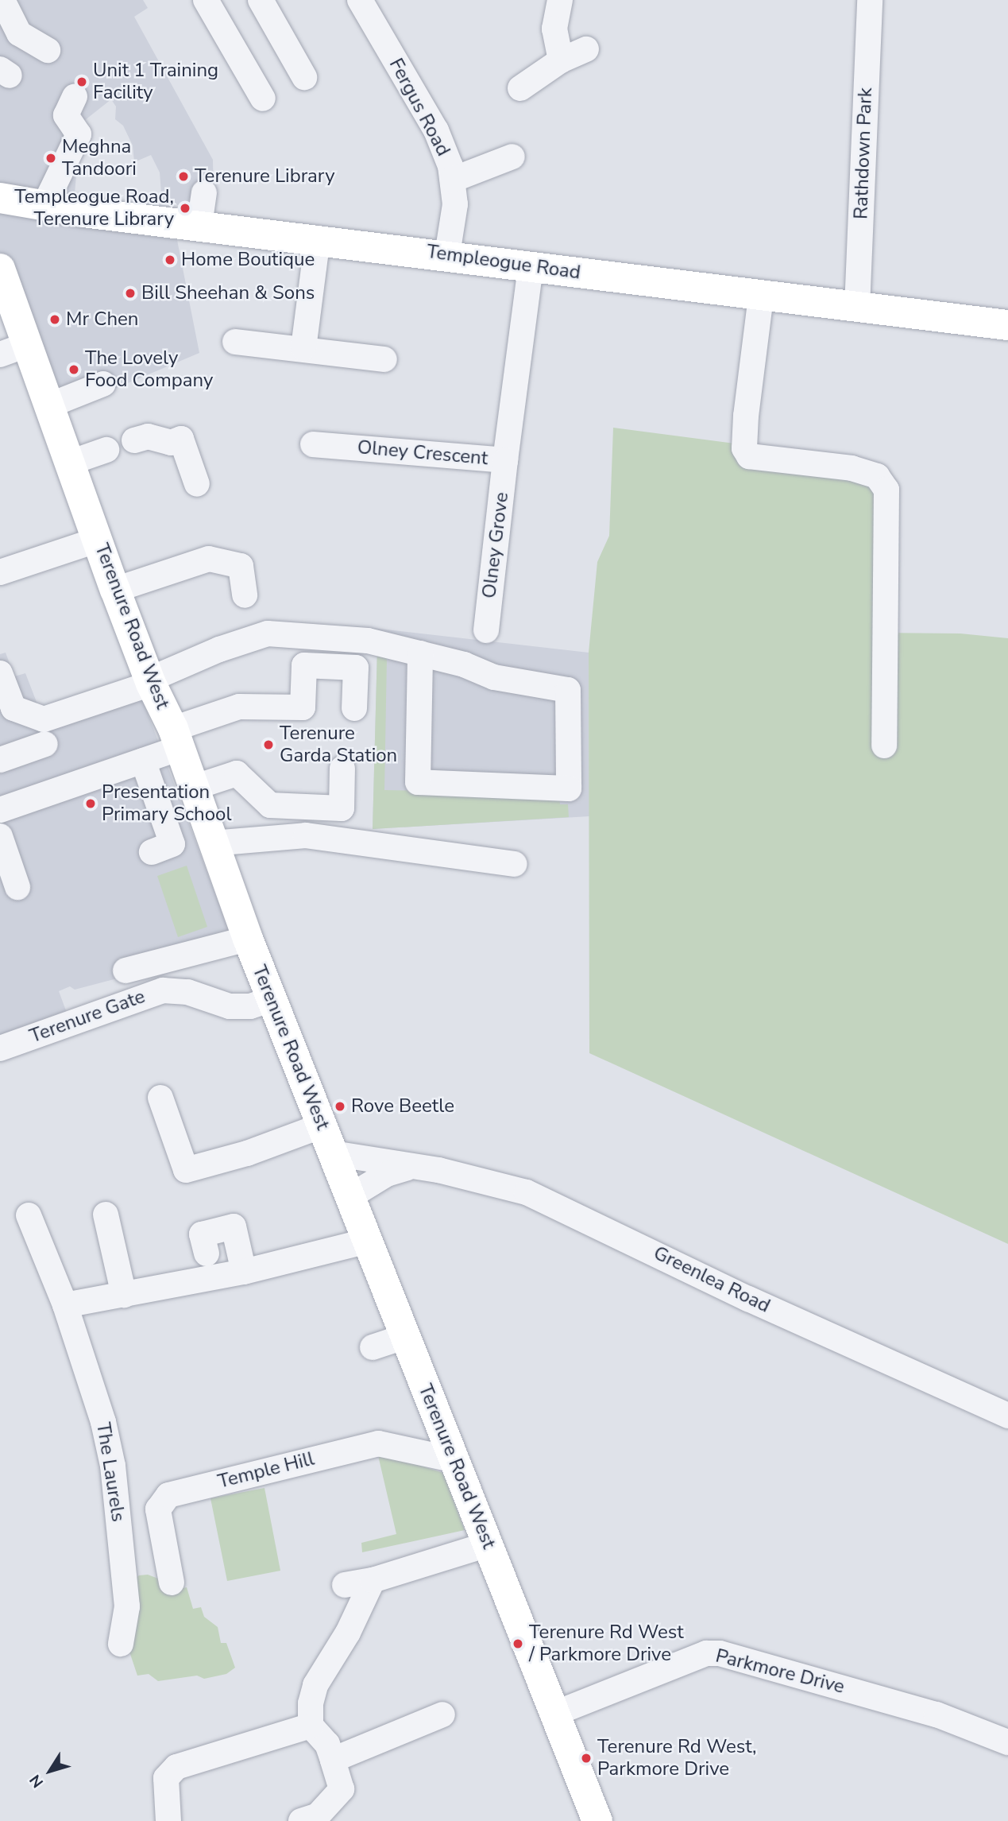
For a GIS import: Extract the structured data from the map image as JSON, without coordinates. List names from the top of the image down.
{
  "streets": {
    "main road": ["Templeogue Road", "Terenure Road West"],
    "street": [
      "Fergus Road",
      "Rathdown Park",
      "Olney Crescent",
      "Olney Grove",
      "Terenure Gate",
      "Greenlea Road",
      "Temple Hill",
      "The Laurels",
      "Parkmore Drive"
    ]
  },
  "crossings": [
    ["Fergus Road", "Templeogue Road"],
    ["Rathdown Park", "Templeogue Road"],
    ["Templeogue Road", "Olney Crescent"],
    ["Olney Crescent", "Olney Grove"],
    ["Terenure Road West", "Terenure Gate"],
    ["Terenure Road West", "Greenlea Road"],
    ["Terenure Road West", "Temple Hill"],
    ["Terenure Road West", "Parkmore Drive"]
  ],
  "places": [
    "Unit 1 Training Facility",
    "Meghna Tandoori",
    "Terenure Library",
    "Templeogue Road, Terenure Library",
    "Home Boutique",
    "Bill Sheehan & Sons",
    "Mr Chen",
    "The Lovely Food Company",
    "Terenure Garda Station",
    "Presentation Primary School",
    "Rove Beetle",
    "Terenure Rd West / Parkmore Drive",
    "Terenure Rd West, Parkmore Drive"
  ],
  "north": "bottom left"
}
